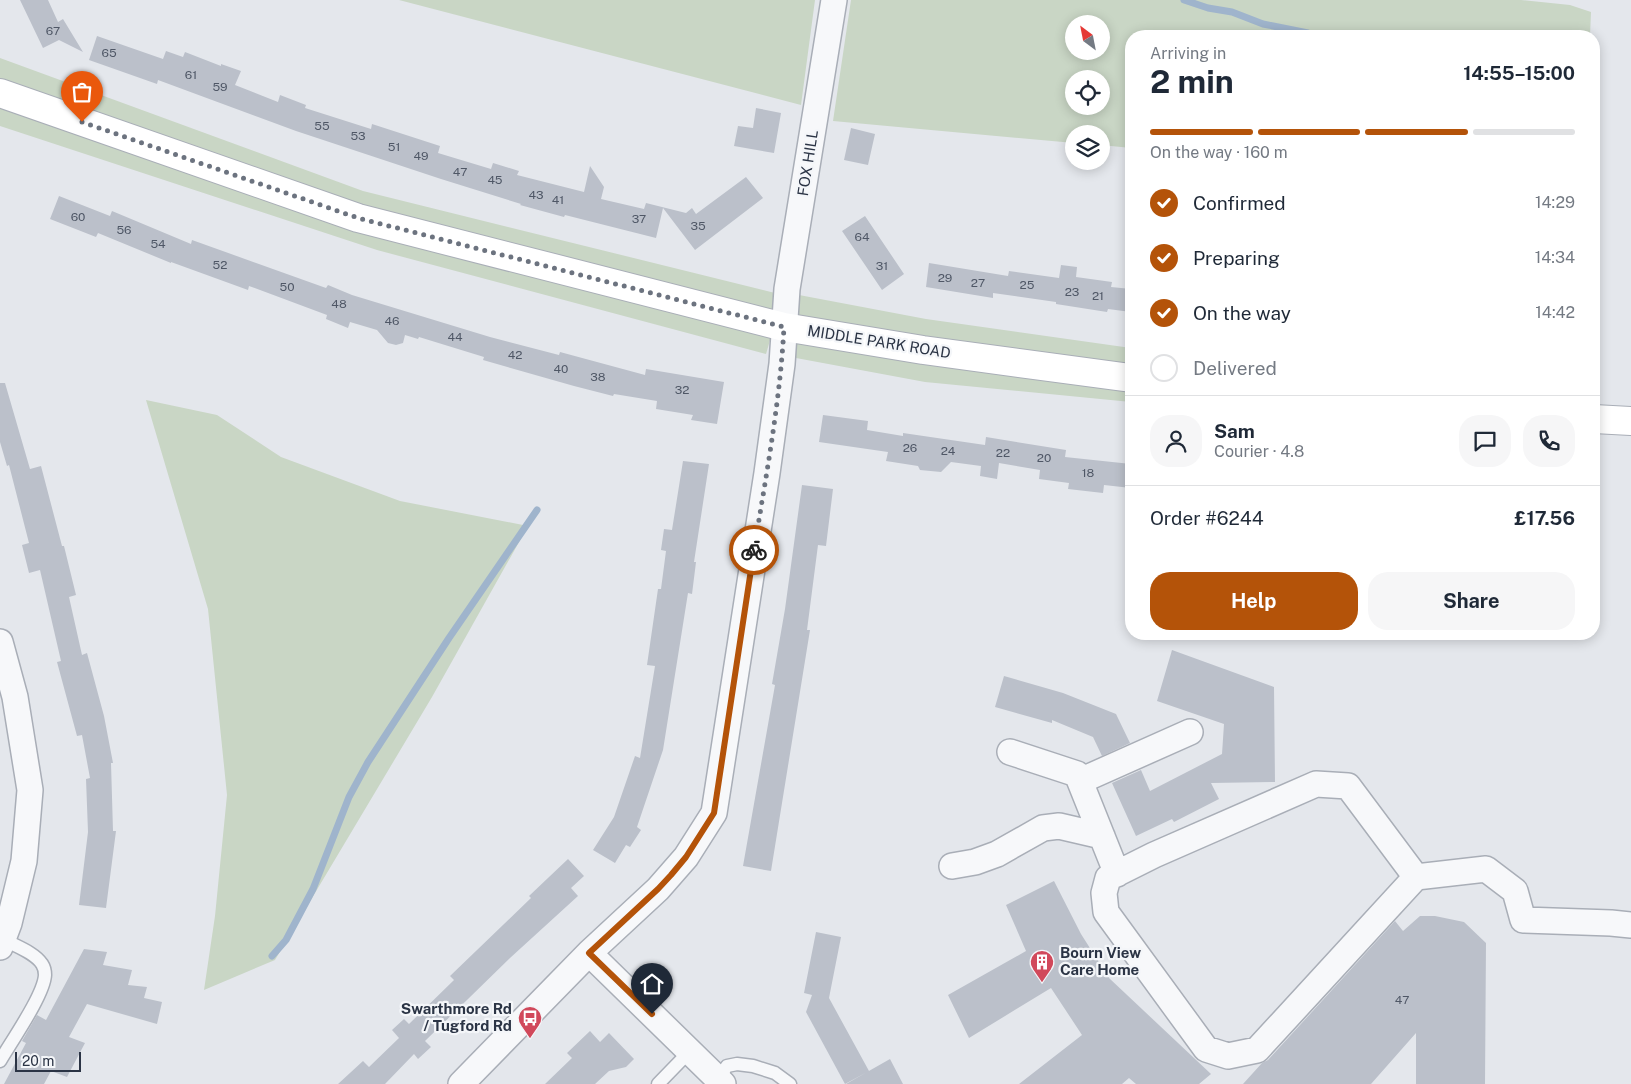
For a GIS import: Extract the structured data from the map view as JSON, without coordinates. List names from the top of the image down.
{
  "streets": {
    "street": ["FOX HILL", "MIDDLE PARK ROAD"]
  },
  "crossings": [
    ["FOX HILL", "MIDDLE PARK ROAD"]
  ],
  "places": {
    "building": ["Bourn View Care Home"],
    "bus stop": ["Swarthmore Rd / Tugford Rd"]
  },
  "house_numbers": [
    "67",
    "65",
    "61",
    "59",
    "55",
    "53",
    "51",
    "49",
    "47",
    "45",
    "43",
    "41",
    "60",
    "37",
    "35",
    "56",
    "64",
    "54",
    "52",
    "31",
    "29",
    "27",
    "25",
    "50",
    "23",
    "21",
    "48",
    "46",
    "44",
    "42",
    "40",
    "38",
    "32",
    "26",
    "24",
    "22",
    "20",
    "18",
    "47"
  ],
  "scale_bar": "20 m",
  "north": "top left",
  "page": {
    "heading": ["2 min", "Arriving in", "14:55–15:00"],
    "panel": [
      "Sam",
      "Courier · 4.8",
      "Order #6244",
      "£17.56"
    ],
    "bar": "On the way · 160 m",
    "list": [
      ["Confirmed", "14:29"],
      ["Preparing", "14:34"],
      ["On the way", "14:42"],
      "Delivered"
    ],
    "buttons": ["Help", "Share"],
    "scale": "20 m"
  }
}
